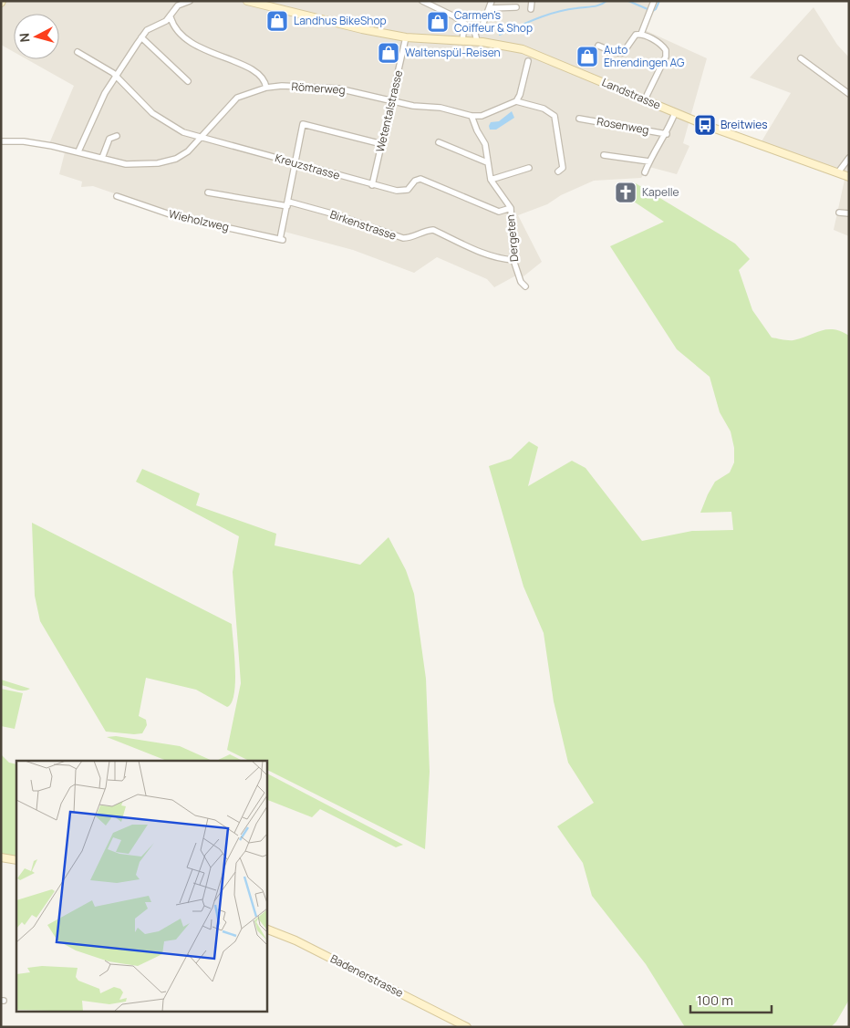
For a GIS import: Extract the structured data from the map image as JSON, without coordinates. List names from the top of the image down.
{
  "streets": {
    "main road": ["Landstrasse", "Badenerstrasse"],
    "street": [
      "Römerweg",
      "Wetentalstrasse",
      "Rosenweg",
      "Kreuzstrasse",
      "Wieholzweg",
      "Birkenstrasse",
      "Dergeten"
    ]
  },
  "crossings": [
    ["Römerweg", "Wetentalstrasse"],
    ["Römerweg", "Kreuzstrasse"],
    ["Römerweg", "Dergeten"],
    ["Landstrasse", "Wetentalstrasse"],
    ["Wetentalstrasse", "Kreuzstrasse"],
    ["Kreuzstrasse", "Dergeten"],
    ["Wieholzweg", "Birkenstrasse"],
    ["Birkenstrasse", "Dergeten"]
  ],
  "places": {
    "shop": [
      "Landhus BikeShop",
      "Carmen's Coiffeur & Shop",
      "Waltenspül-Reisen",
      "Auto Ehrendingen AG"
    ],
    "bus stop": ["Breitwies"],
    "church": ["Kapelle"]
  },
  "scale_bar": "100 m",
  "north": "left"
}
